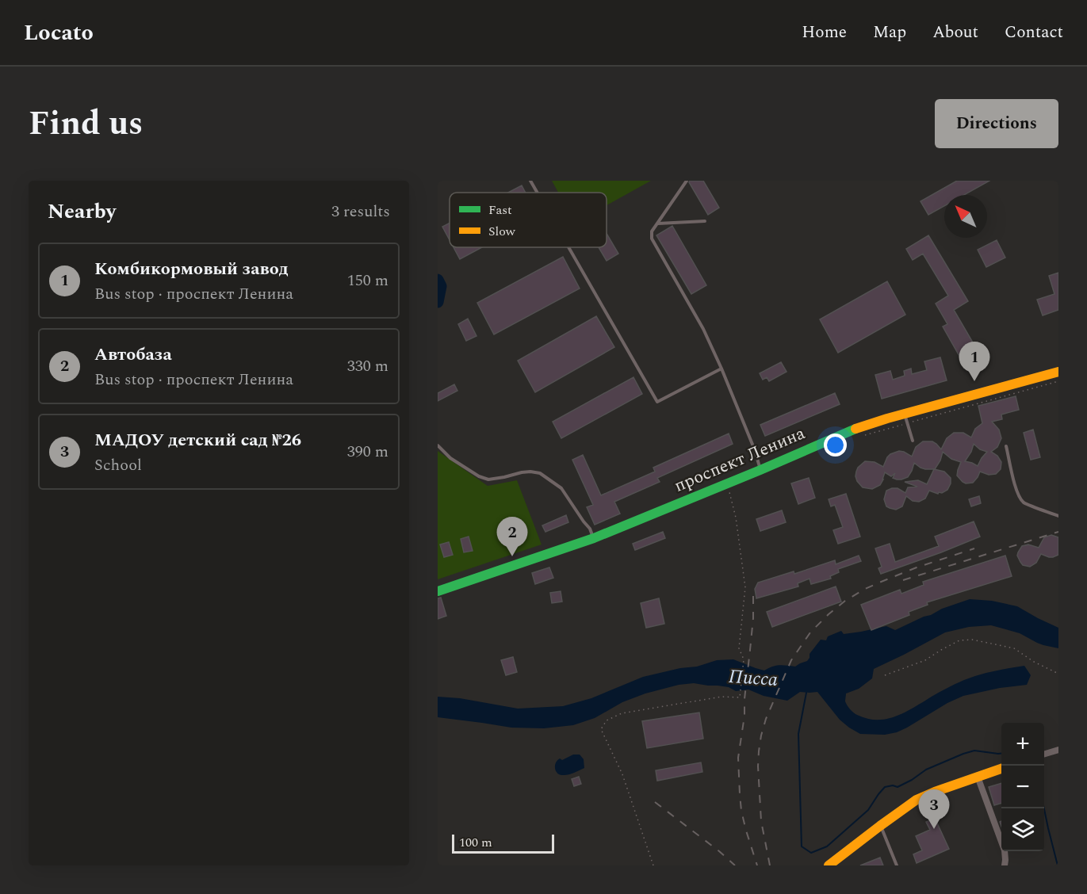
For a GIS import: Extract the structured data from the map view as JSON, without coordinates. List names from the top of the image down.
{
  "streets": {
    "main road": ["проспект Ленина"]
  },
  "water": ["Писса"],
  "legend": ["Fast", "Slow"],
  "scale_bar": "100 m",
  "north": "top left",
  "page": {
    "header": "Locato",
    "nav": [
      "Home",
      "Map",
      "About",
      "Contact"
    ],
    "title": "Find us",
    "buttons": "Directions",
    "heading": ["Nearby", "3 results"],
    "list": [
      {
        "mark": "1",
        "name": "Комбикормовый завод",
        "note": "Bus stop · проспект Ленина",
        "value": "150 m"
      },
      {
        "mark": "2",
        "name": "Автобаза",
        "note": "Bus stop · проспект Ленина",
        "value": "330 m"
      },
      {
        "mark": "3",
        "name": "МАДОУ детский сад №26",
        "note": "School",
        "value": "390 m"
      }
    ],
    "pins": ["1", "2", "3"],
    "map_buttons": ["+", "−"],
    "scale": "100 m"
  }
}
